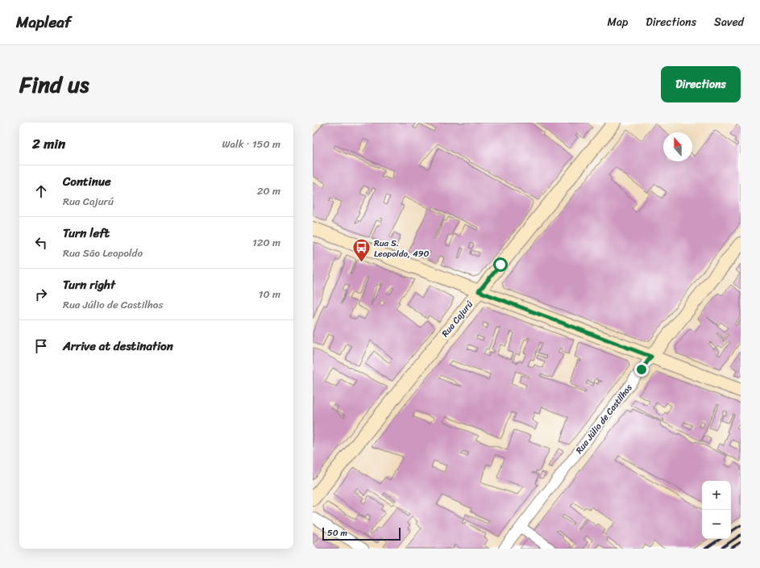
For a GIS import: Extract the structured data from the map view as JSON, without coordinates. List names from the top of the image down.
{
  "streets": {
    "street": ["Rua Cajurú", "Rua Júlio de Castilhos"]
  },
  "places": {
    "bus stop": ["Rua S. Leopoldo, 490"]
  },
  "scale_bar": "50 m",
  "north": "top",
  "page": {
    "header": "Mapleaf",
    "nav": ["Map", "Directions", "Saved"],
    "title": "Find us",
    "buttons": "Directions",
    "heading": ["2 min", "Walk · 150 m"],
    "list": [
      ["Continue", "Rua Cajurú", "20 m"],
      ["Turn left", "Rua São Leopoldo", "120 m"],
      ["Turn right", "Rua Júlio de Castilhos", "10 m"],
      "Arrive at destination"
    ],
    "map_buttons": ["+", "−"],
    "scale": "50 m"
  }
}
